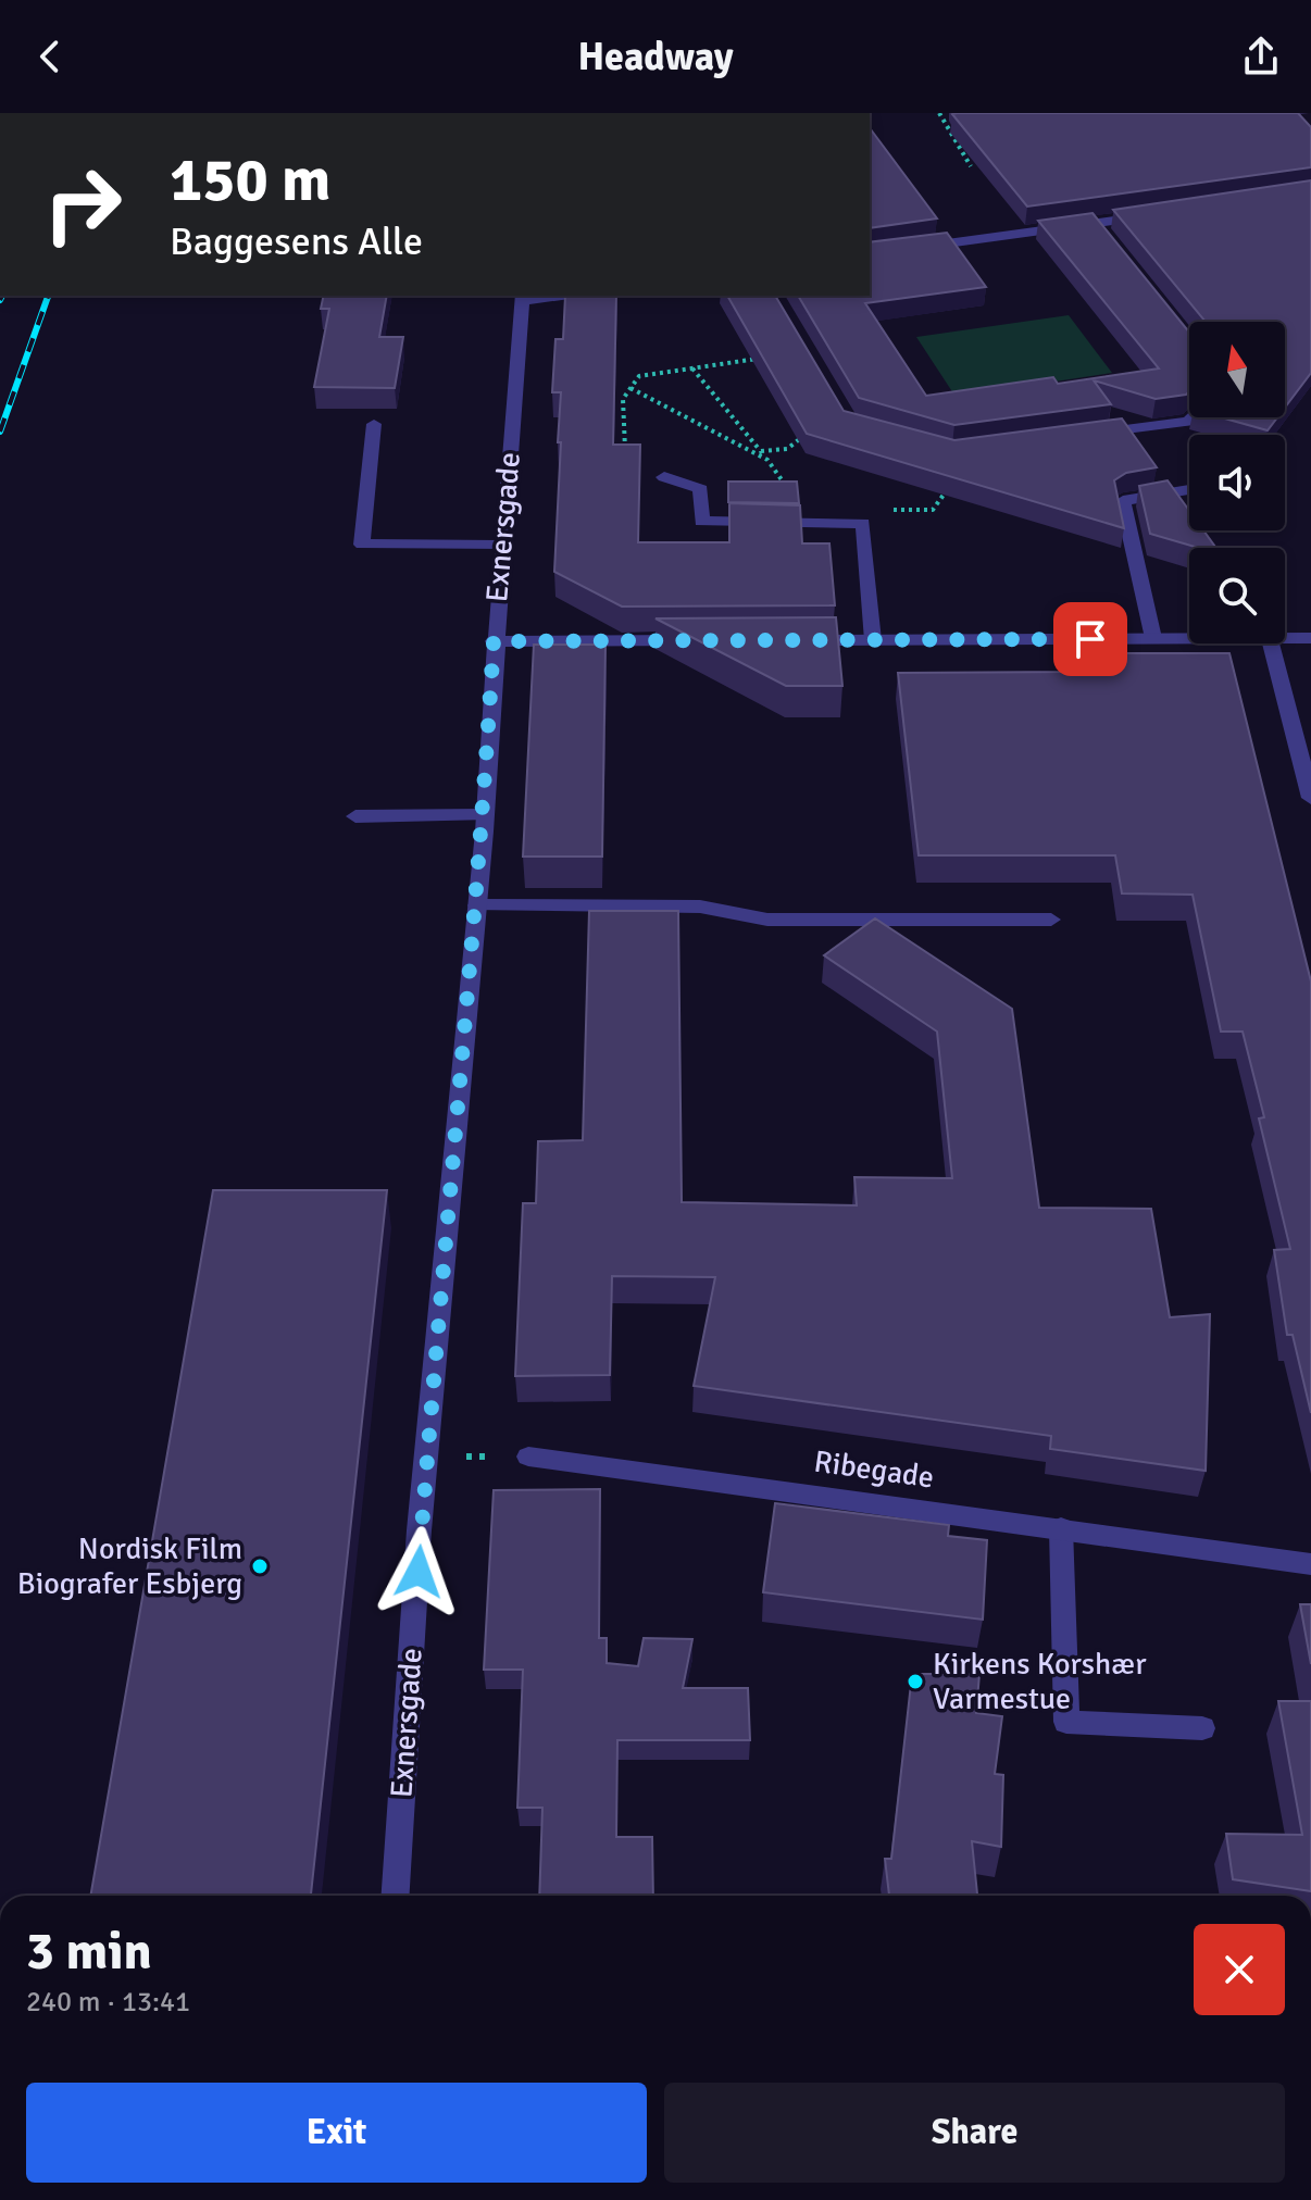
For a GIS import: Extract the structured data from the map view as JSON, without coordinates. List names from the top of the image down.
{
  "streets": {
    "street": ["Exnersgade", "Ribegade"]
  },
  "places": ["Nordisk Film Biografer Esbjerg", "Kirkens Korshær Varmestue"],
  "north": "top",
  "page": {
    "header": "Headway",
    "turn": ["150 m", "Baggesens Alle"],
    "heading": ["3 min", "240 m · 13:41"],
    "buttons": ["Exit", "Share"]
  }
}
